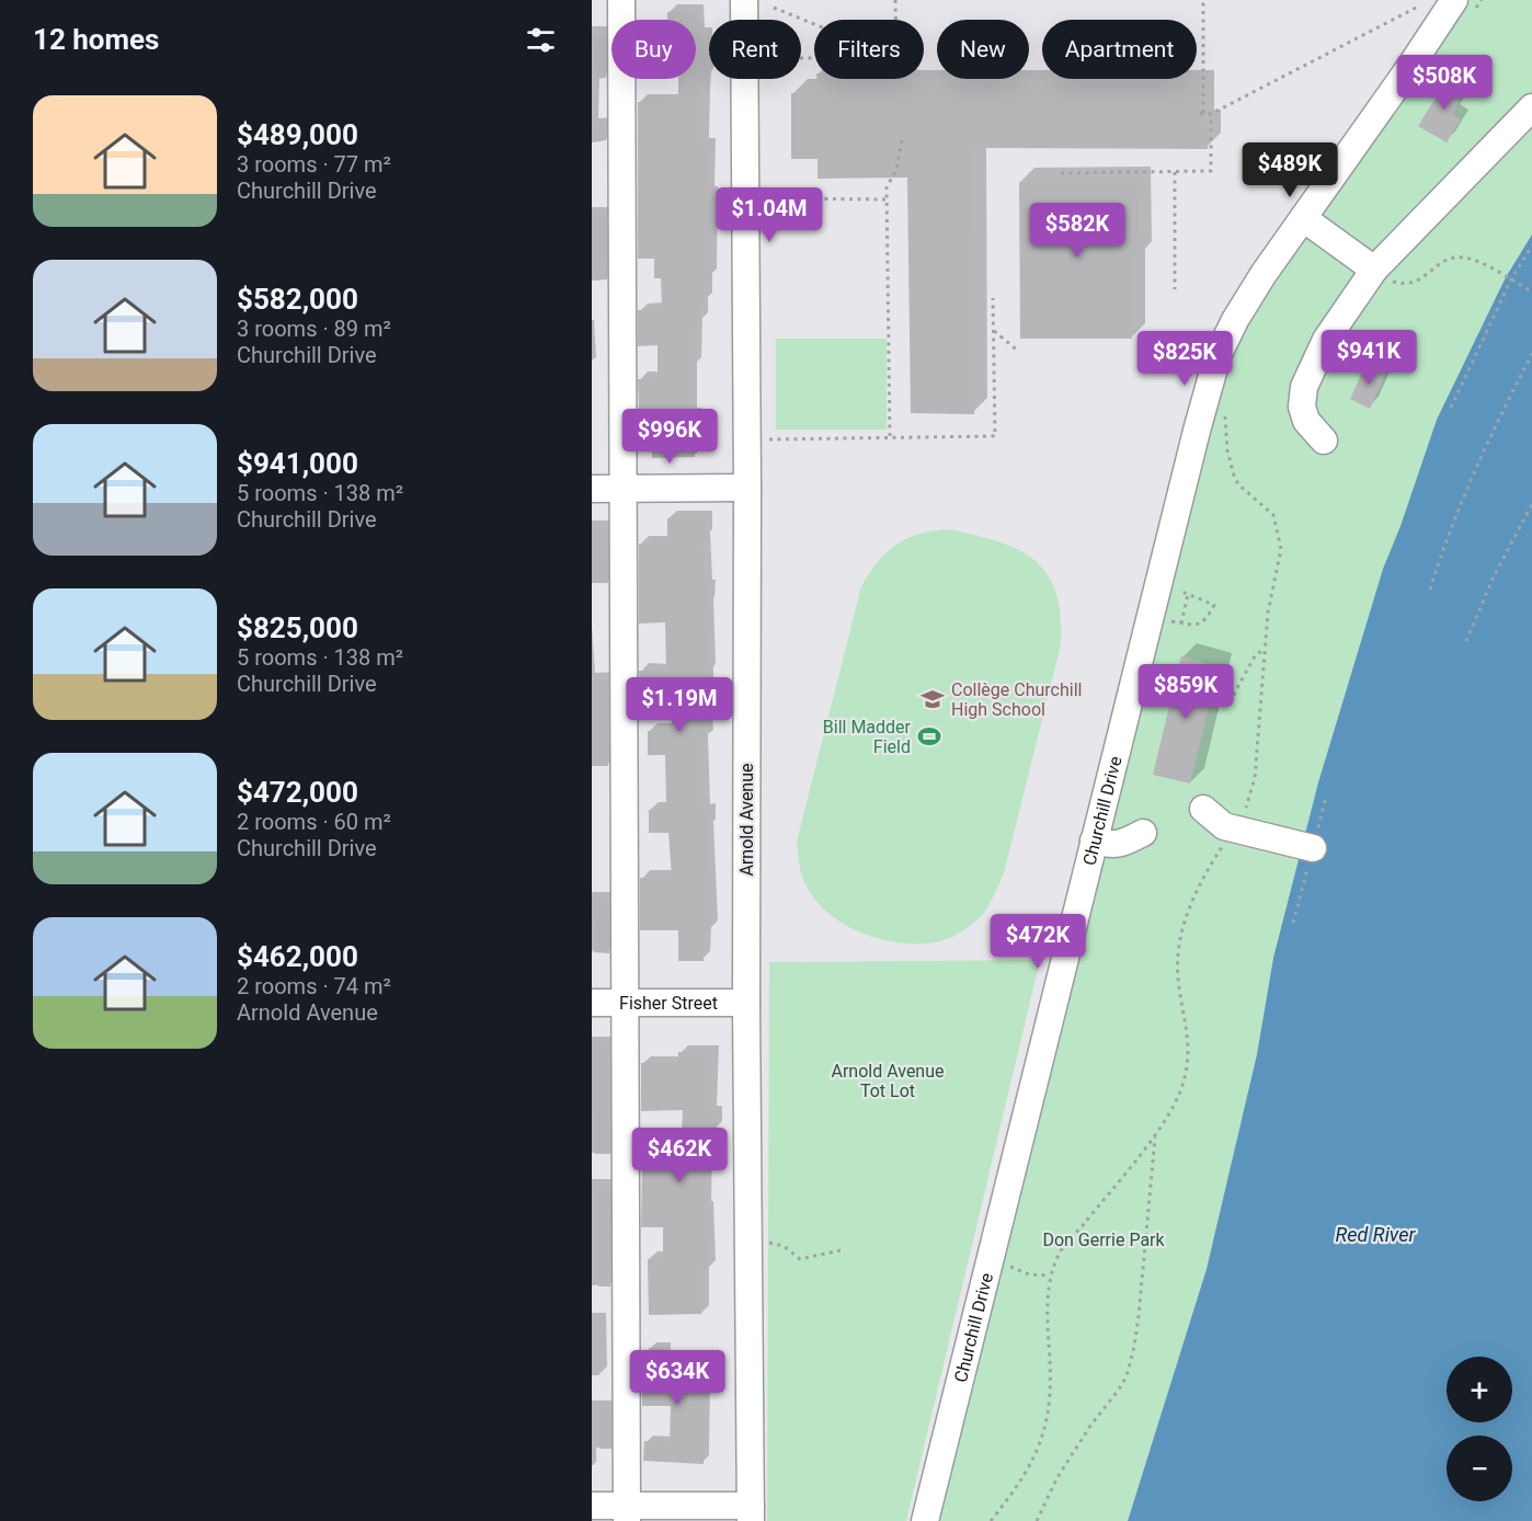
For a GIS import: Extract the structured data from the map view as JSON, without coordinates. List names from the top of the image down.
{
  "streets": {
    "street": ["Churchill Drive", "Arnold Avenue", "Fisher Street"]
  },
  "crossings": [
    ["Arnold Avenue", "Fisher Street"]
  ],
  "water": ["Red River"],
  "parks": ["Arnold Avenue Tot Lot", "Don Gerrie Park"],
  "places": {
    "school or university": ["Collège Churchill High School"],
    "sports": ["Bill Madder Field"]
  },
  "page": {
    "heading": "12 homes",
    "chip": [
      "Buy",
      "Rent",
      "Filters",
      "New",
      "Apartment"
    ],
    "price": [
      "$508K",
      "$489K",
      "$1.04M",
      "$582K",
      "$941K",
      "$825K",
      "$996K",
      "$859K",
      "$1.19M",
      "$472K",
      "$462K",
      "$634K"
    ],
    "list": [
      {
        "name": "$489,000",
        "note": "3 rooms · 77 m² · Churchill Drive"
      },
      {
        "name": "$582,000",
        "note": "3 rooms · 89 m² · Churchill Drive"
      },
      {
        "name": "$941,000",
        "note": "5 rooms · 138 m² · Churchill Drive"
      },
      {
        "name": "$825,000",
        "note": "5 rooms · 138 m² · Churchill Drive"
      },
      {
        "name": "$472,000",
        "note": "2 rooms · 60 m² · Churchill Drive"
      },
      {
        "name": "$462,000",
        "note": "2 rooms · 74 m² · Arnold Avenue"
      }
    ],
    "map_buttons": ["+", "−"]
  }
}
